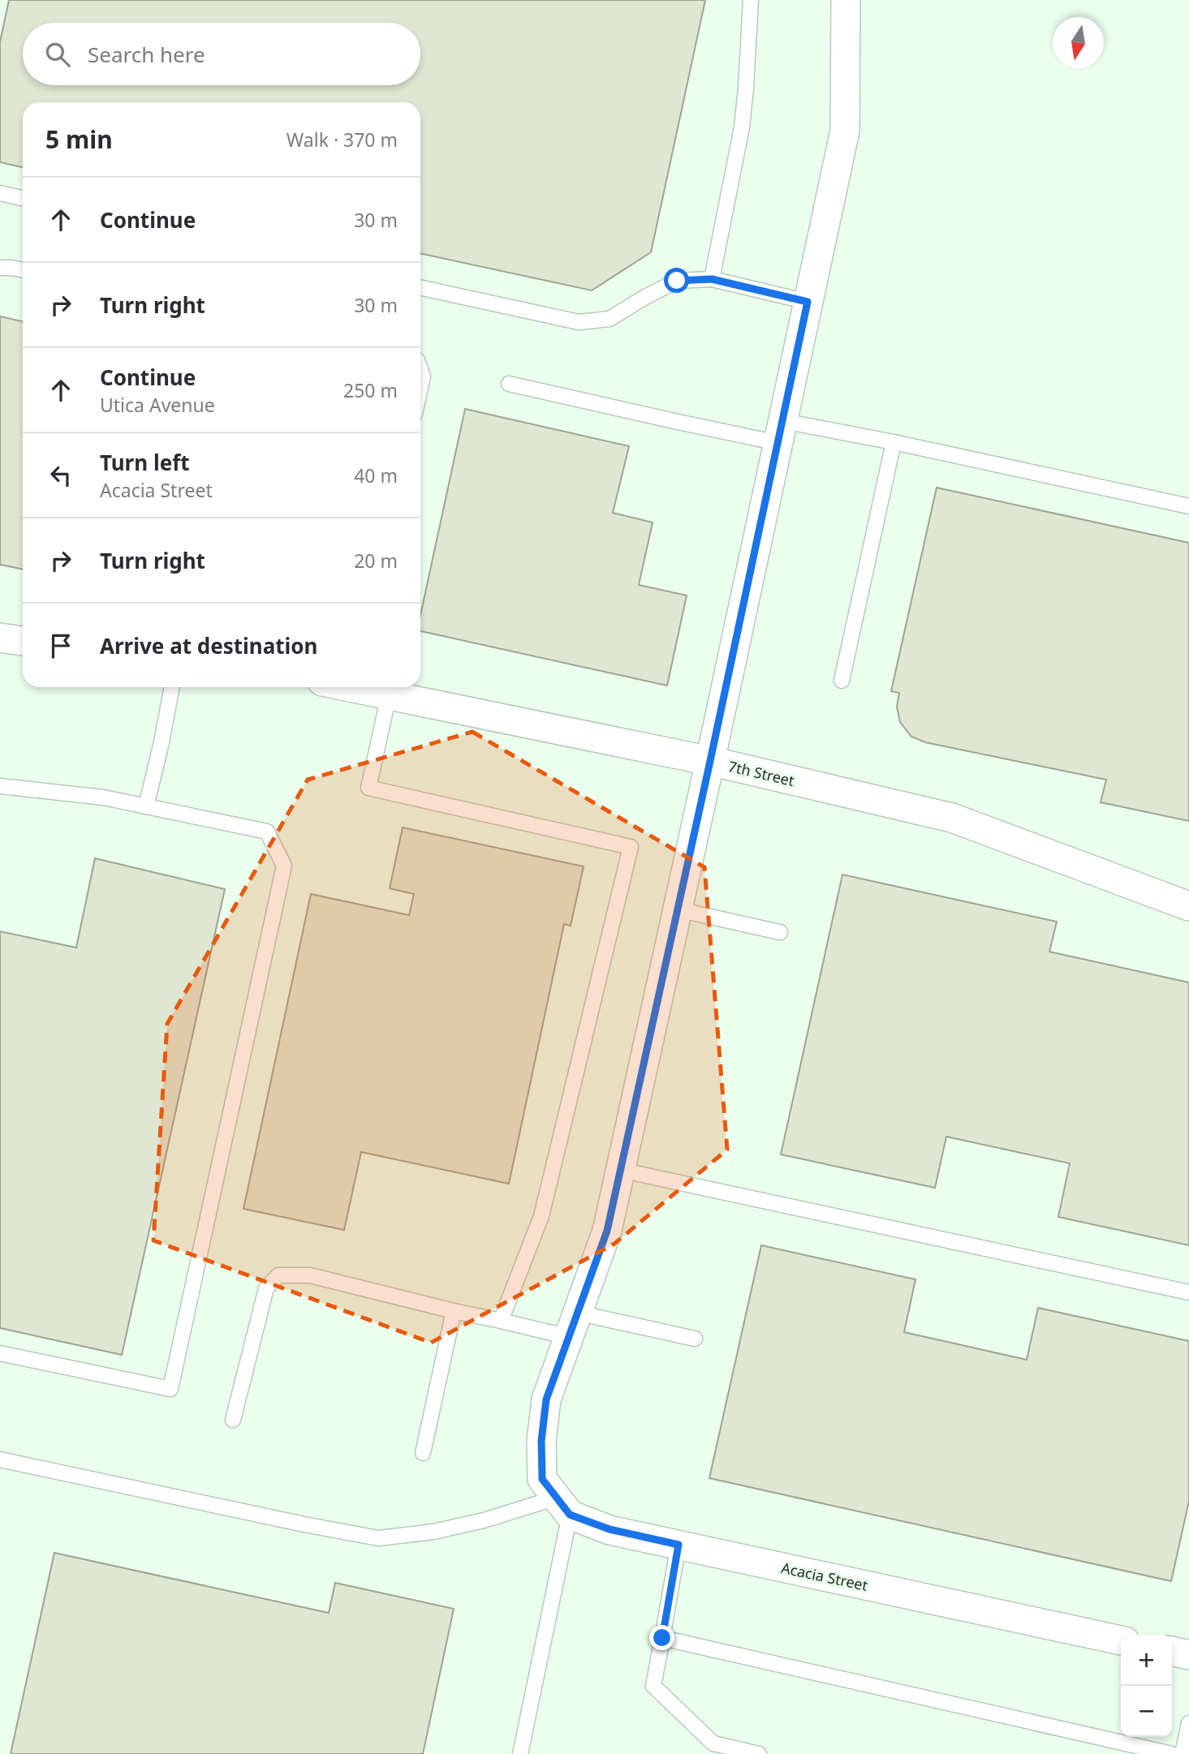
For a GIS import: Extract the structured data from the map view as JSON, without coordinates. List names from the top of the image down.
{
  "streets": {
    "street": ["7th Street", "Acacia Street"]
  },
  "north": "bottom",
  "page": {
    "search": "Search here",
    "heading": ["5 min", "Walk · 370 m"],
    "list": [
      ["Continue", "30 m"],
      ["Turn right", "30 m"],
      ["Continue", "Utica Avenue", "250 m"],
      ["Turn left", "Acacia Street", "40 m"],
      ["Turn right", "20 m"],
      "Arrive at destination"
    ],
    "map_buttons": ["+", "−"]
  }
}
